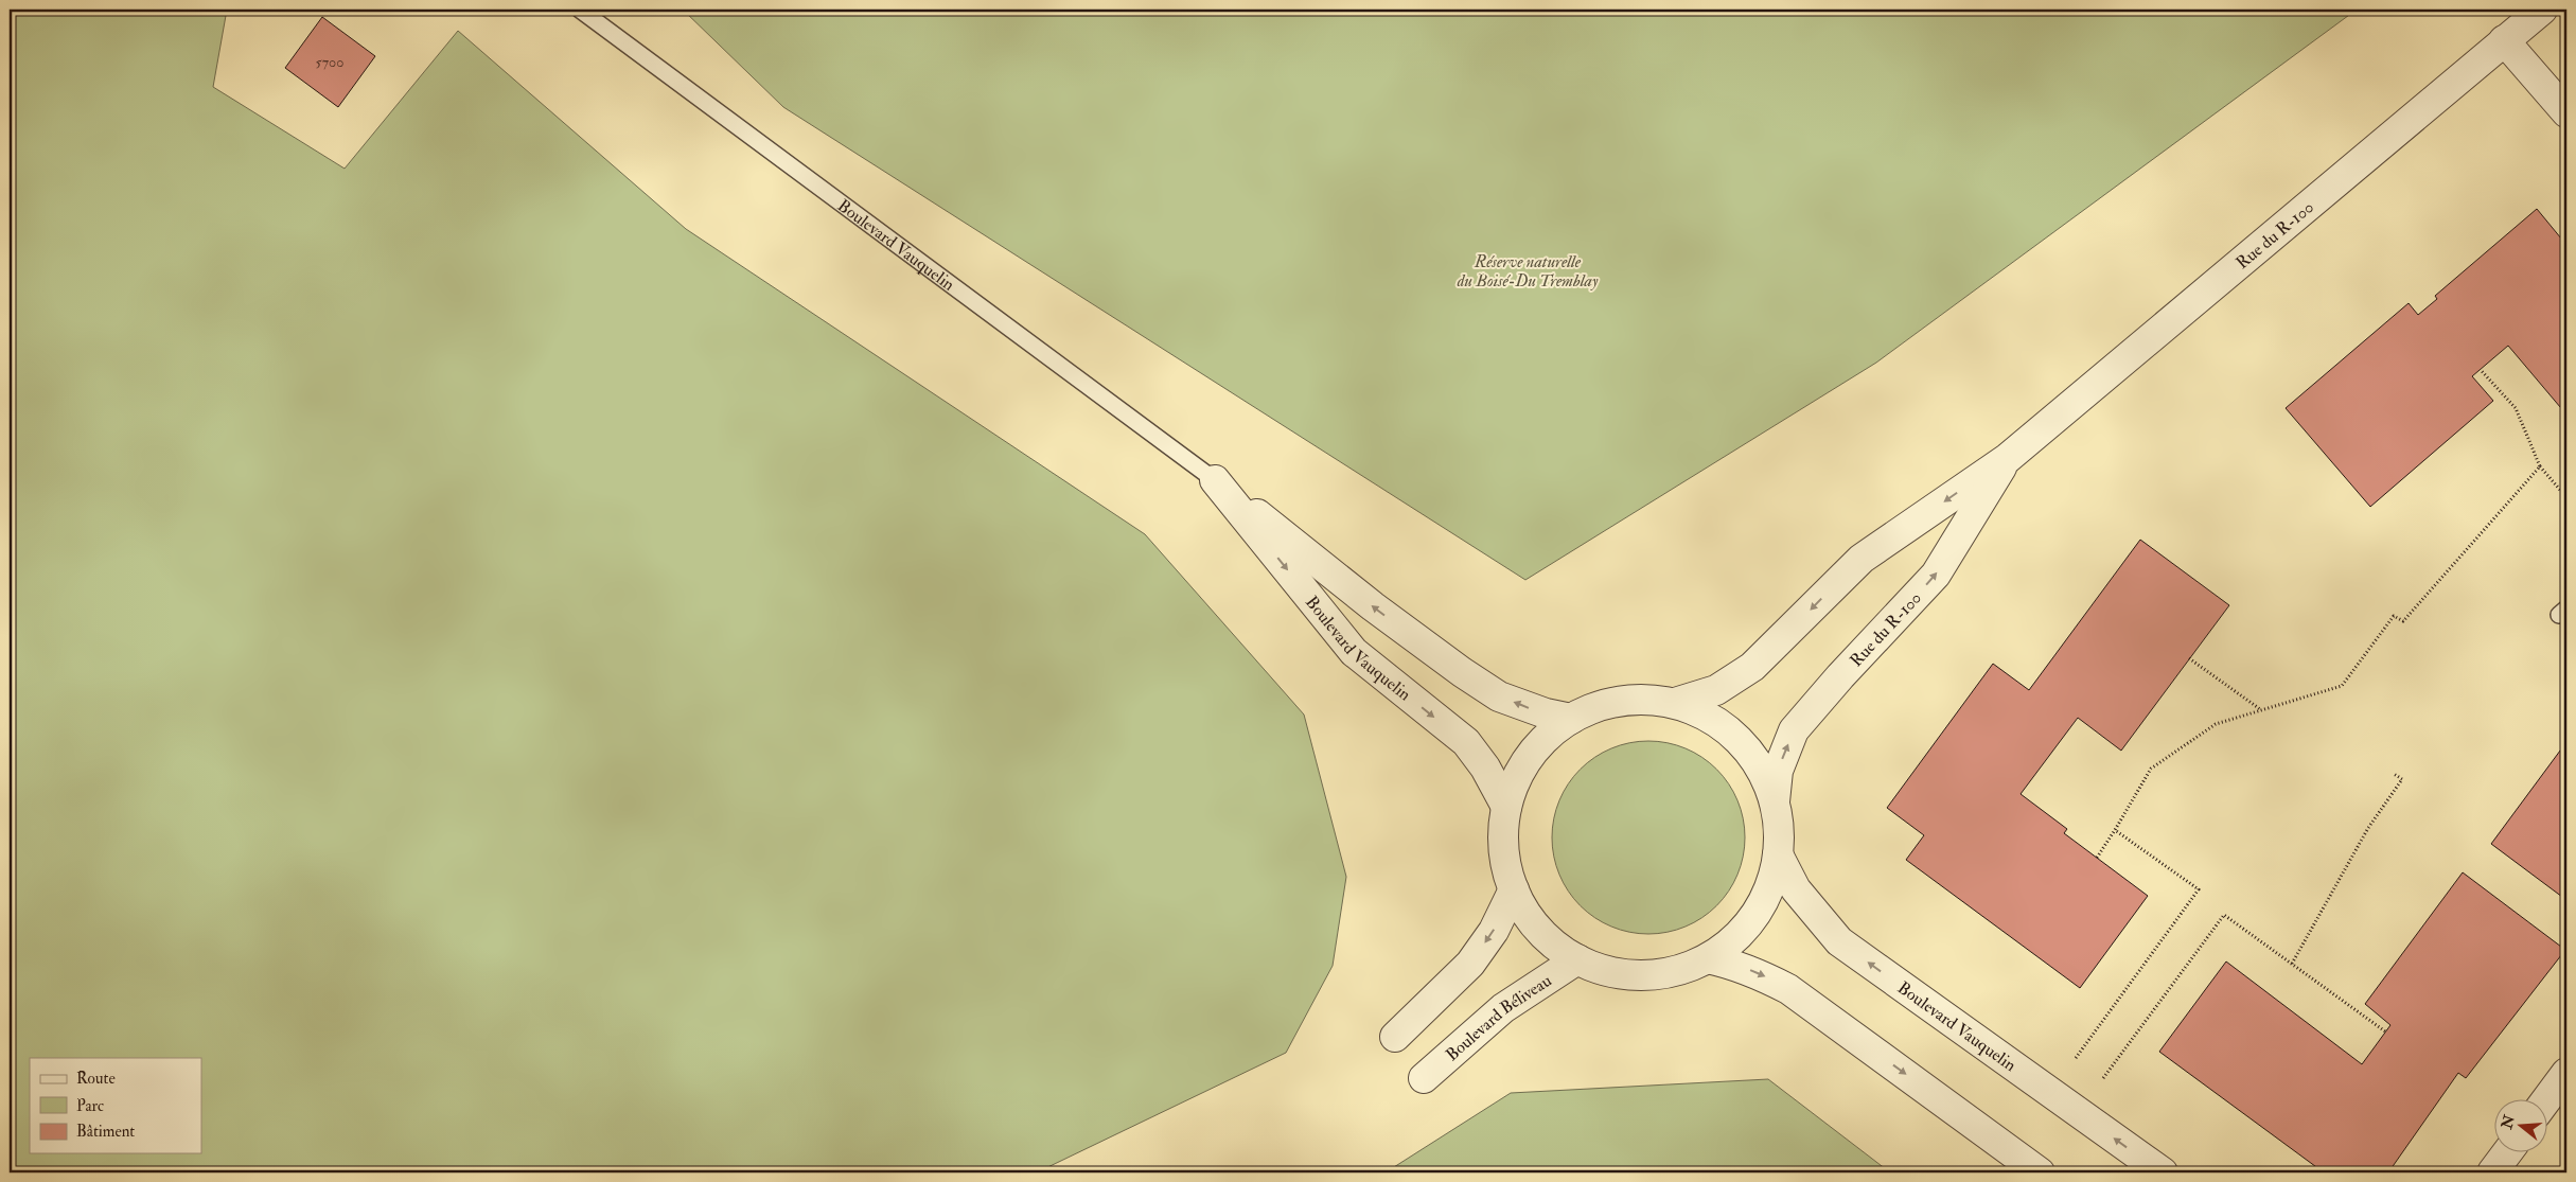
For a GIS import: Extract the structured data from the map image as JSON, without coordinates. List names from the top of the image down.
{
  "streets": {
    "street": ["Rue du R-100", "Boulevard Vauquelin", "Boulevard Béliveau"]
  },
  "parks": ["Réserve naturelle du Boisé-Du Tremblay"],
  "house_numbers": ["5700"],
  "legend": ["Route", "Parc", "Bâtiment"],
  "north": "left"
}
